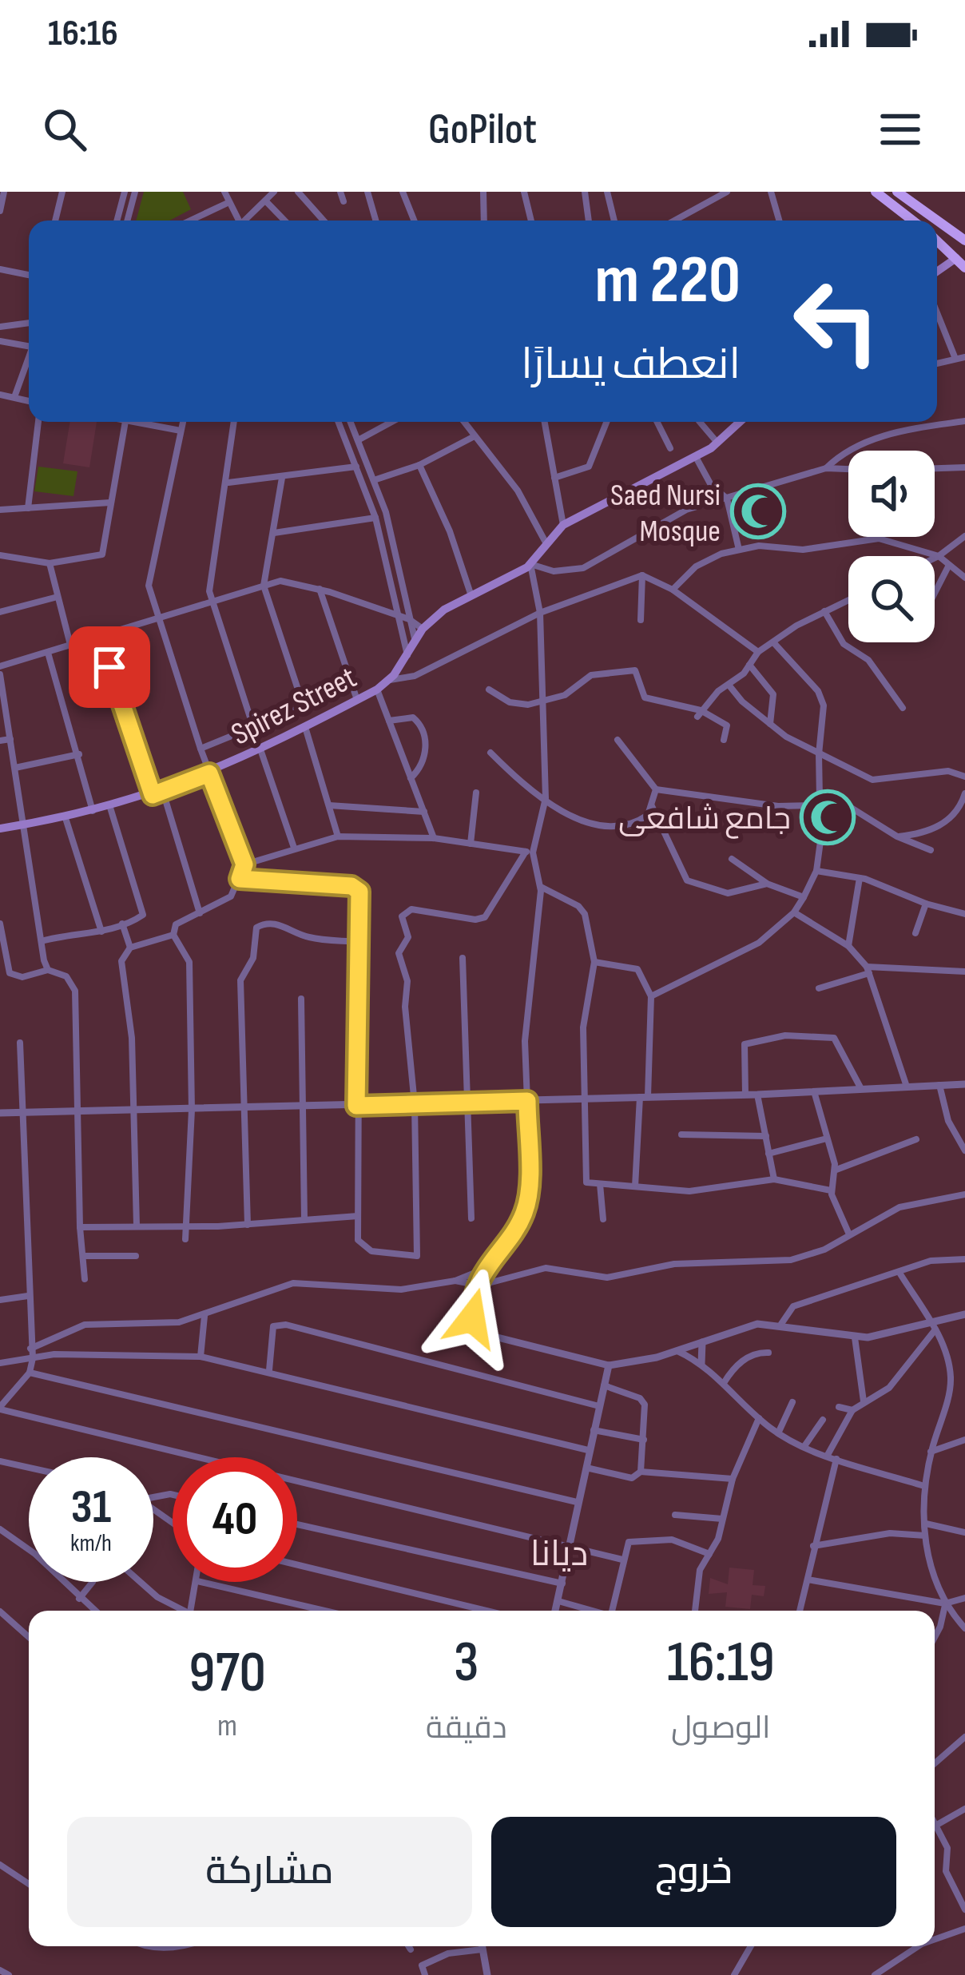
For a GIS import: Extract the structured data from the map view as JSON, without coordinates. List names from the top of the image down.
{
  "streets": {
    "main road": ["Spirez Street"]
  },
  "districts": ["دیانا"],
  "places": {
    "mosque": ["Saed Nursi Mosque", "جامع شافعی"]
  },
  "page": {
    "status": "16:16",
    "header": "GoPilot",
    "turn": ["220 m", "انعطف يسارًا"],
    "speed": "31 km/h",
    "limit": "40",
    "eta": [
      "16:19",
      "الوصول",
      "3",
      "دقيقة",
      "970",
      "m"
    ],
    "buttons": ["خروج", "مشاركة"]
  }
}
